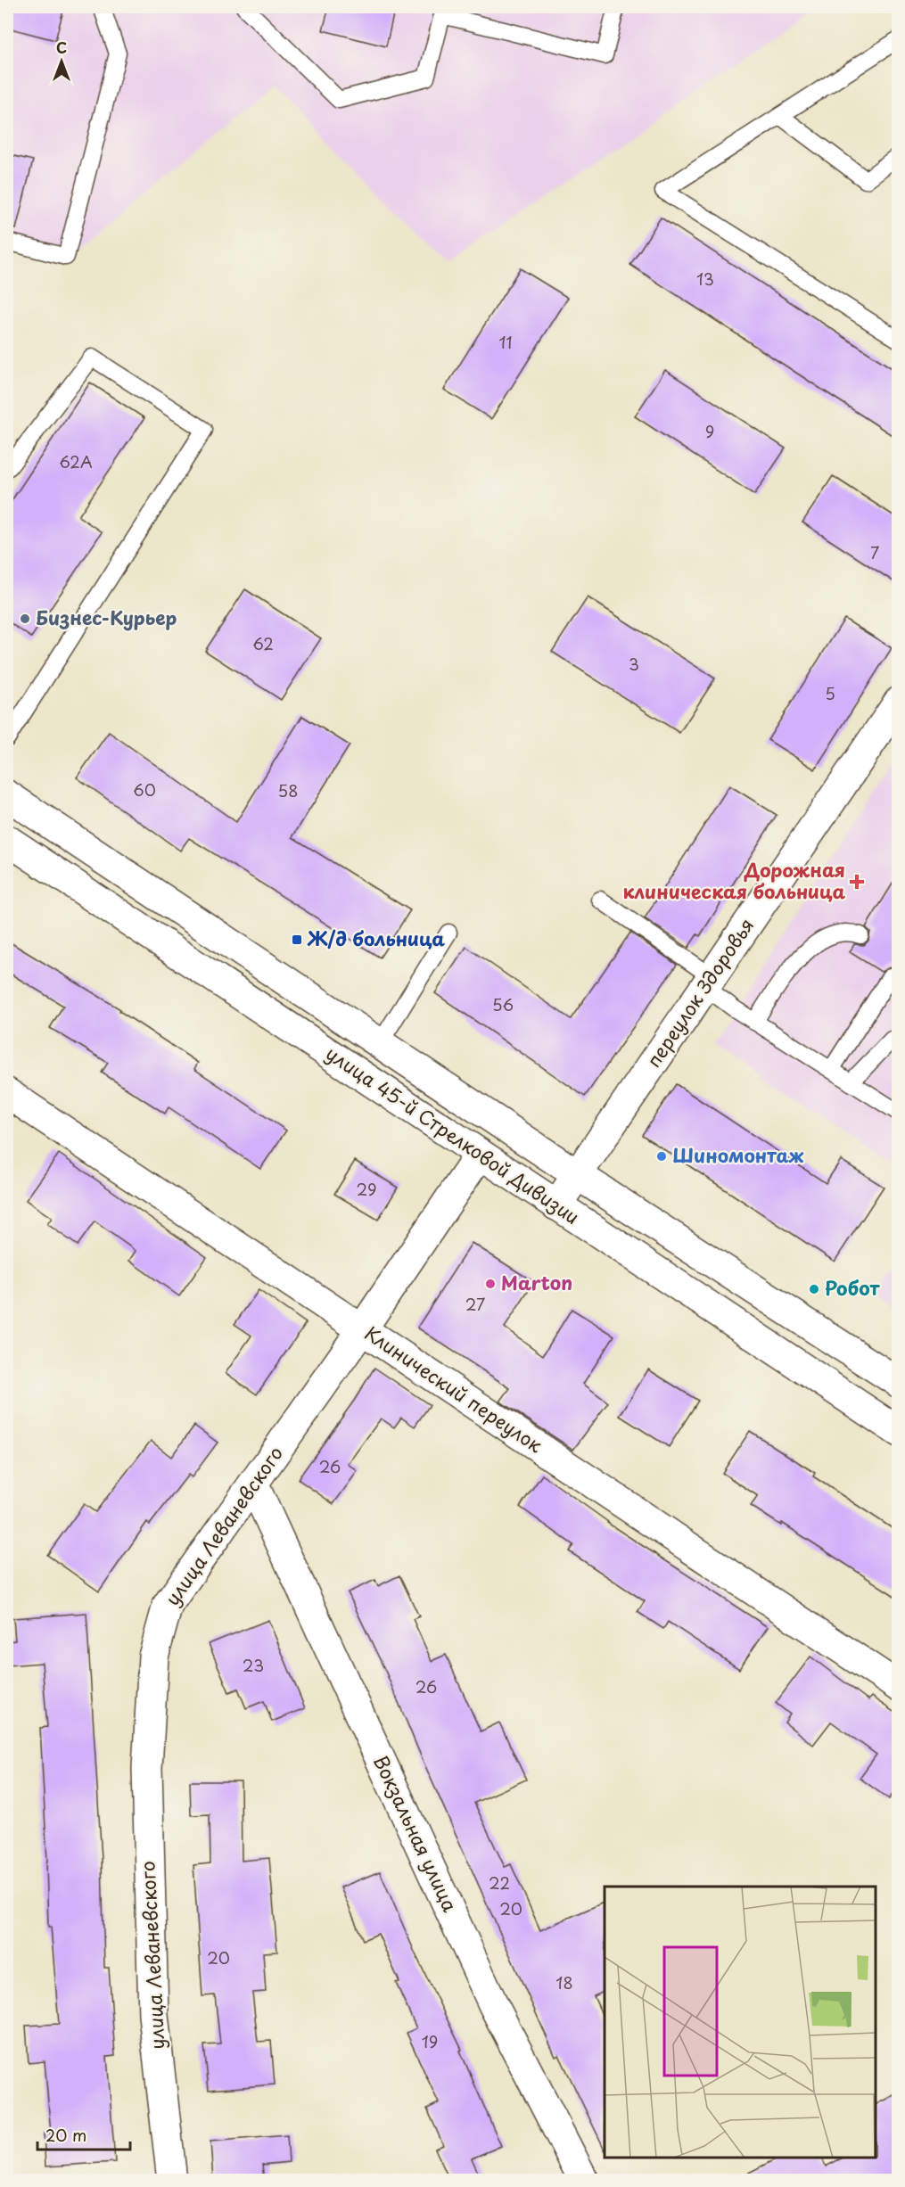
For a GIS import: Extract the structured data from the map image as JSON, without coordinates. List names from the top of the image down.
{
  "streets": {
    "street": [
      "переулок Здоровья",
      "улица 45-й Стрелковой Дивизии",
      "Клинический переулок",
      "улица Леваневского",
      "Вокзальная улица"
    ]
  },
  "crossings": [
    ["переулок Здоровья", "улица 45-й Стрелковой Дивизии"],
    ["улица 45-й Стрелковой Дивизии", "улица Леваневского"],
    ["Клинический переулок", "улица Леваневского"],
    ["улица Леваневского", "Вокзальная улица"]
  ],
  "places": {
    "other": [
      "Бизнес-Курьер",
      "Шиномонтаж",
      "Marton",
      "Робот"
    ],
    "health": ["Дорожная клиническая больница"],
    "transit": ["Ж/д больница"]
  },
  "house_numbers": [
    "13",
    "11",
    "9",
    "62А",
    "7",
    "62",
    "3",
    "5",
    "60",
    "58",
    "56",
    "29",
    "27",
    "26",
    "23",
    "26",
    "22",
    "20",
    "20",
    "18",
    "19"
  ],
  "scale_bar": "20 m",
  "north": "top"
}
